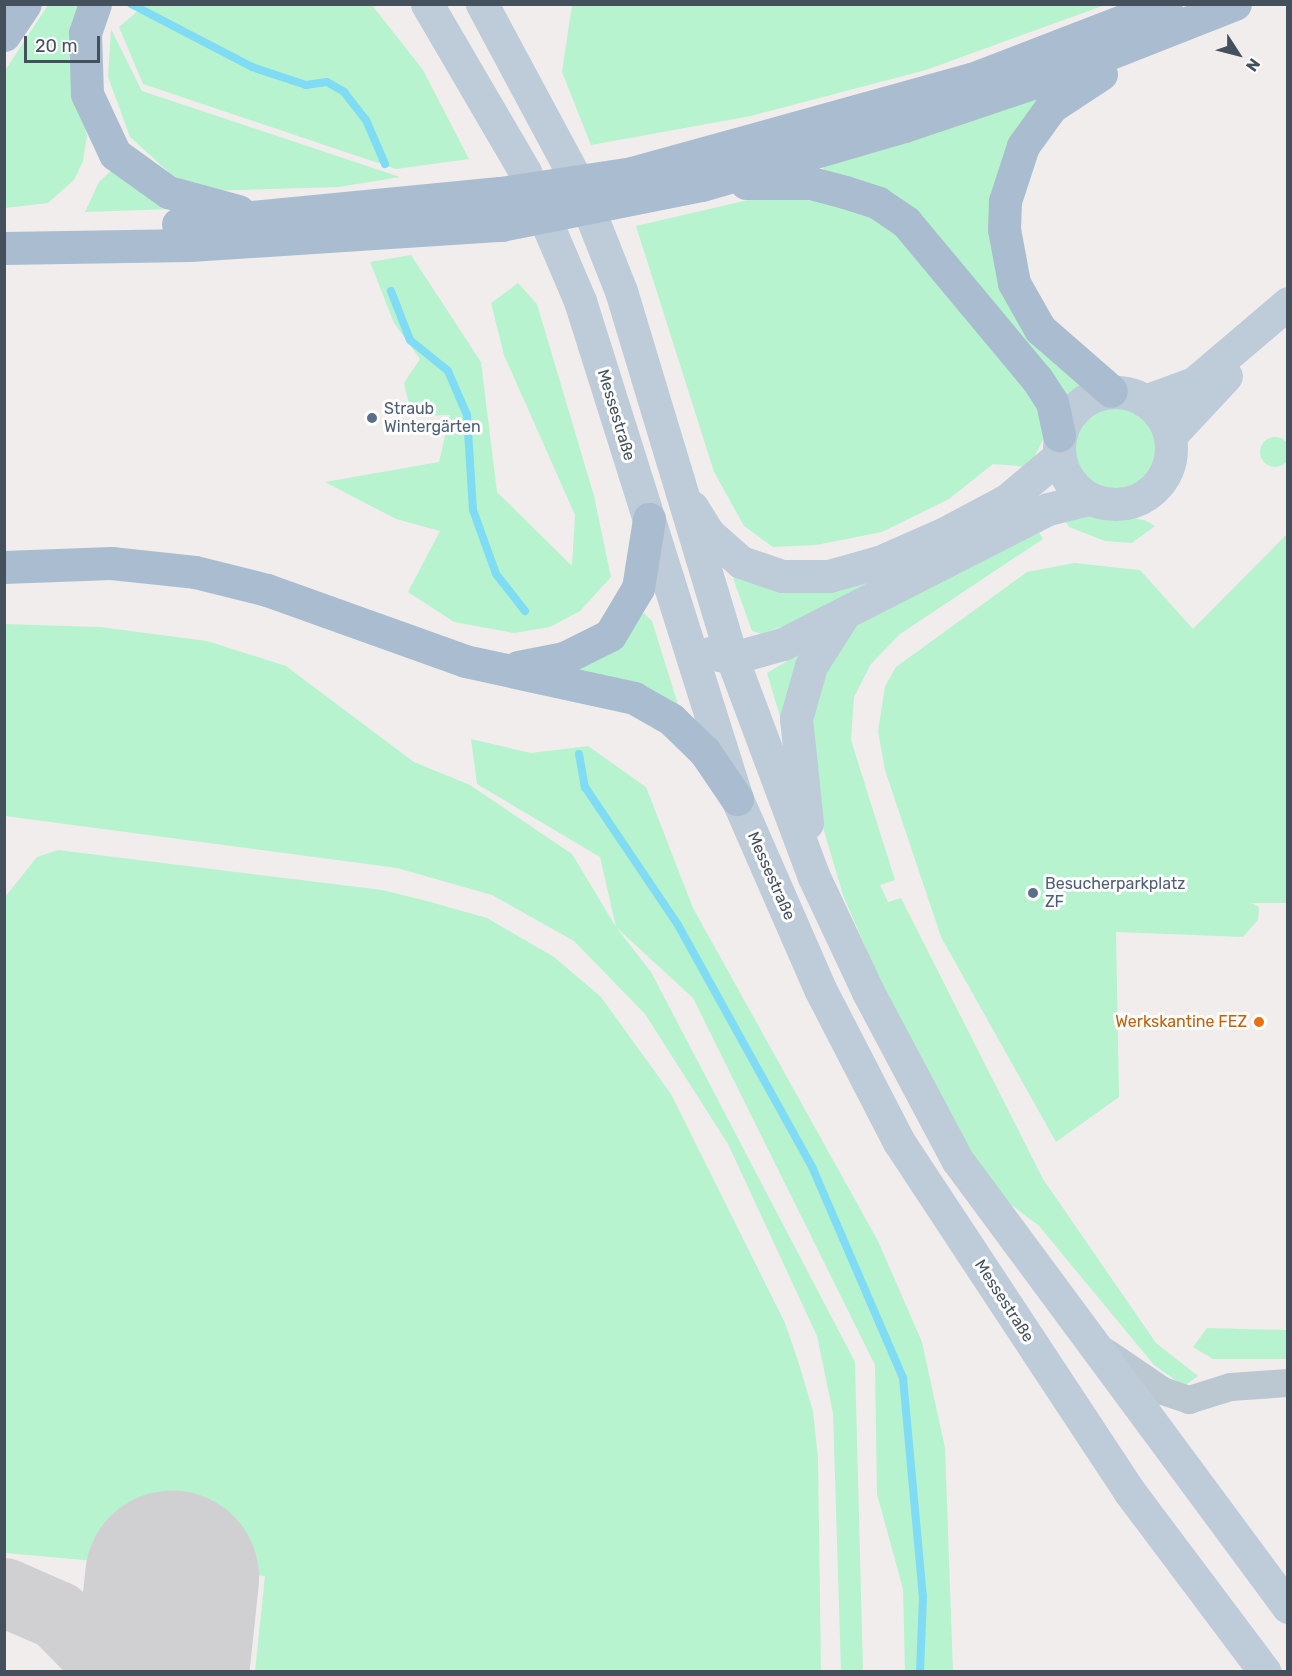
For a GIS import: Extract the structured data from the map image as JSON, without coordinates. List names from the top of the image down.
{
  "streets": {
    "street": ["Messestraße"]
  },
  "places": ["Straub Wintergärten", "Besucherparkplatz ZF", "Werkskantine FEZ"],
  "scale_bar": "20 m",
  "north": "bottom right"
}
